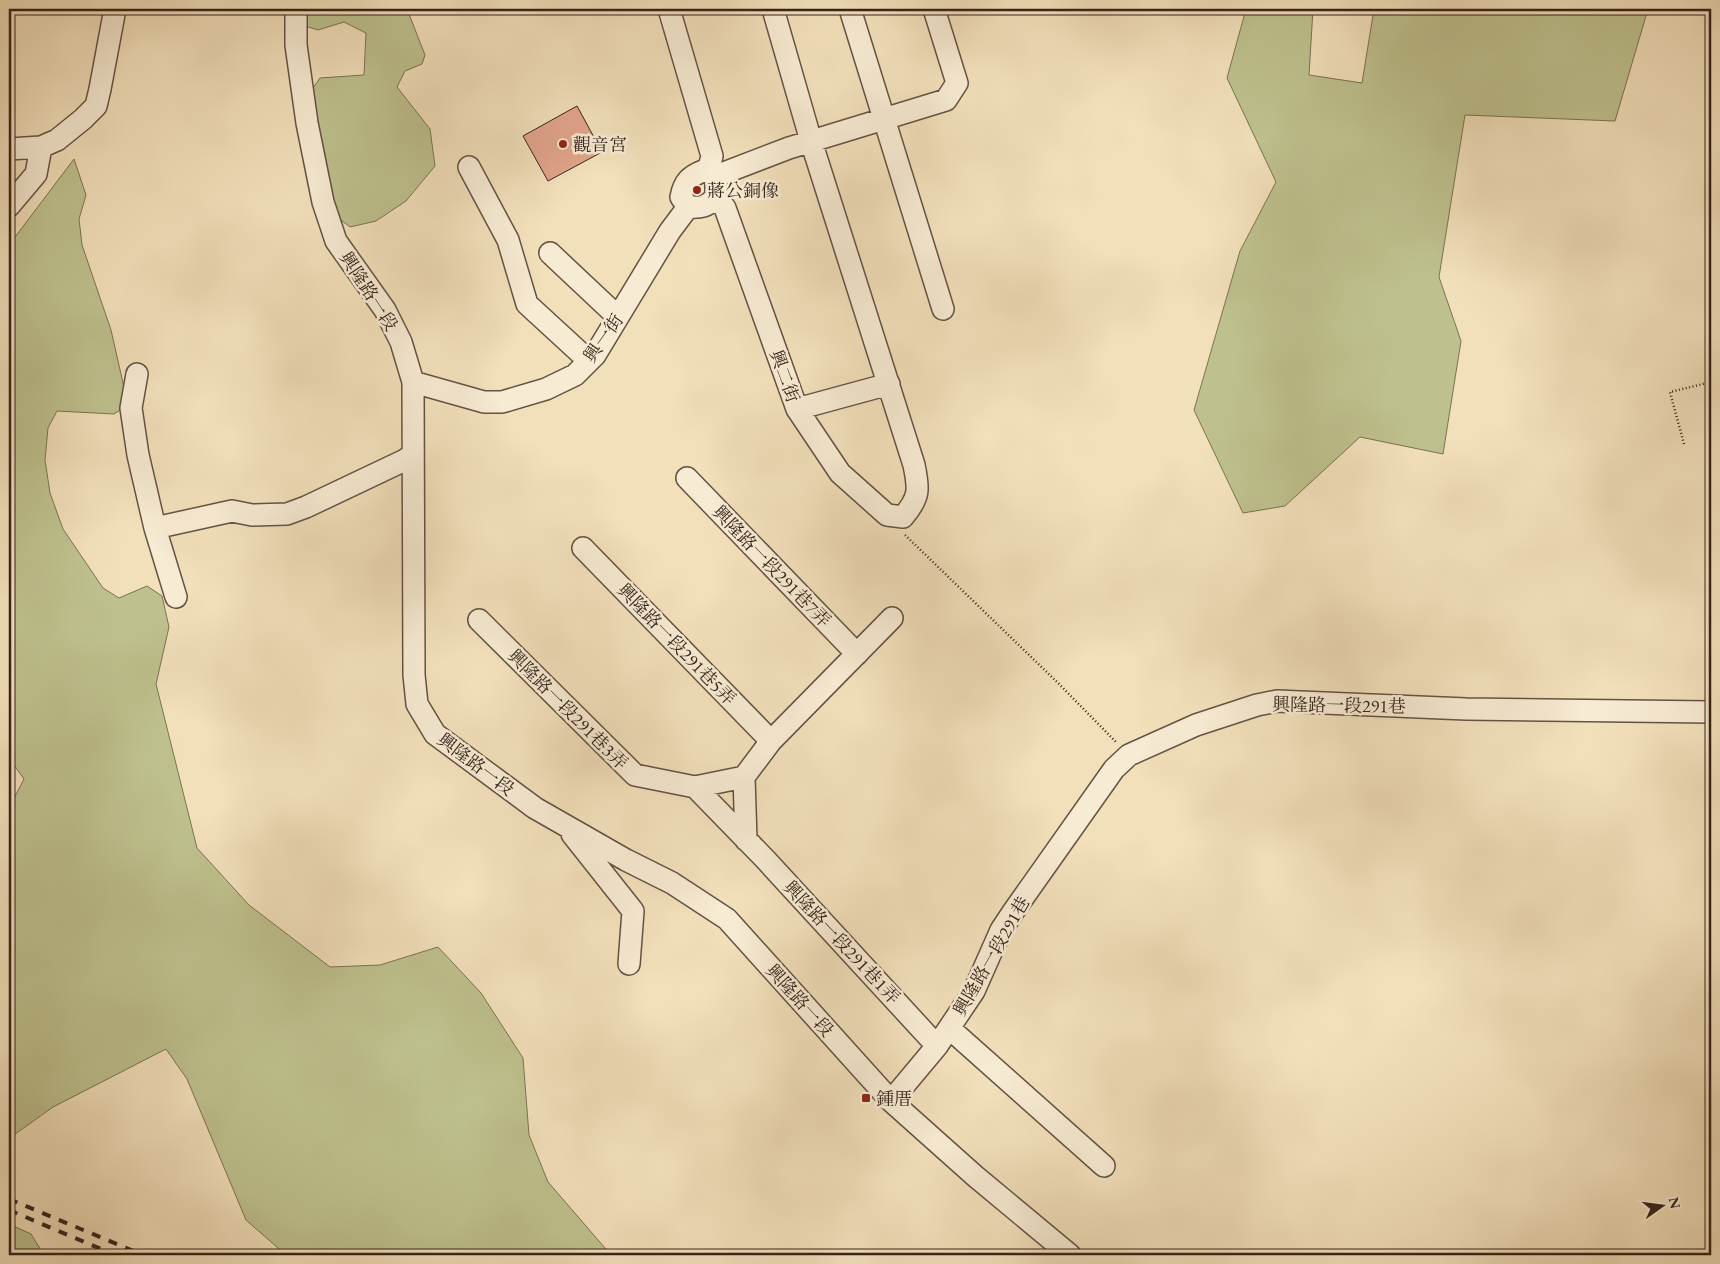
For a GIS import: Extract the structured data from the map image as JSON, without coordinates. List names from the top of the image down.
{
  "streets": {
    "street": [
      "興隆路一段",
      "興一街",
      "興二街",
      "興隆路一段291巷7弄",
      "興隆路一段291巷5弄",
      "興隆路一段291巷",
      "興隆路一段291巷3弄",
      "興隆路一段291巷1弄"
    ]
  },
  "crossings": [
    ["興隆路一段", "興一街"],
    ["興隆路一段", "興隆路一段291巷"],
    ["興一街", "興二街"],
    ["興隆路一段291巷", "興隆路一段291巷1弄"],
    ["興隆路一段291巷3弄", "興隆路一段291巷1弄"]
  ],
  "places": {
    "other": ["觀音宮", "蔣公銅像"],
    "transit": ["鍾厝"]
  },
  "north": "right"
}
